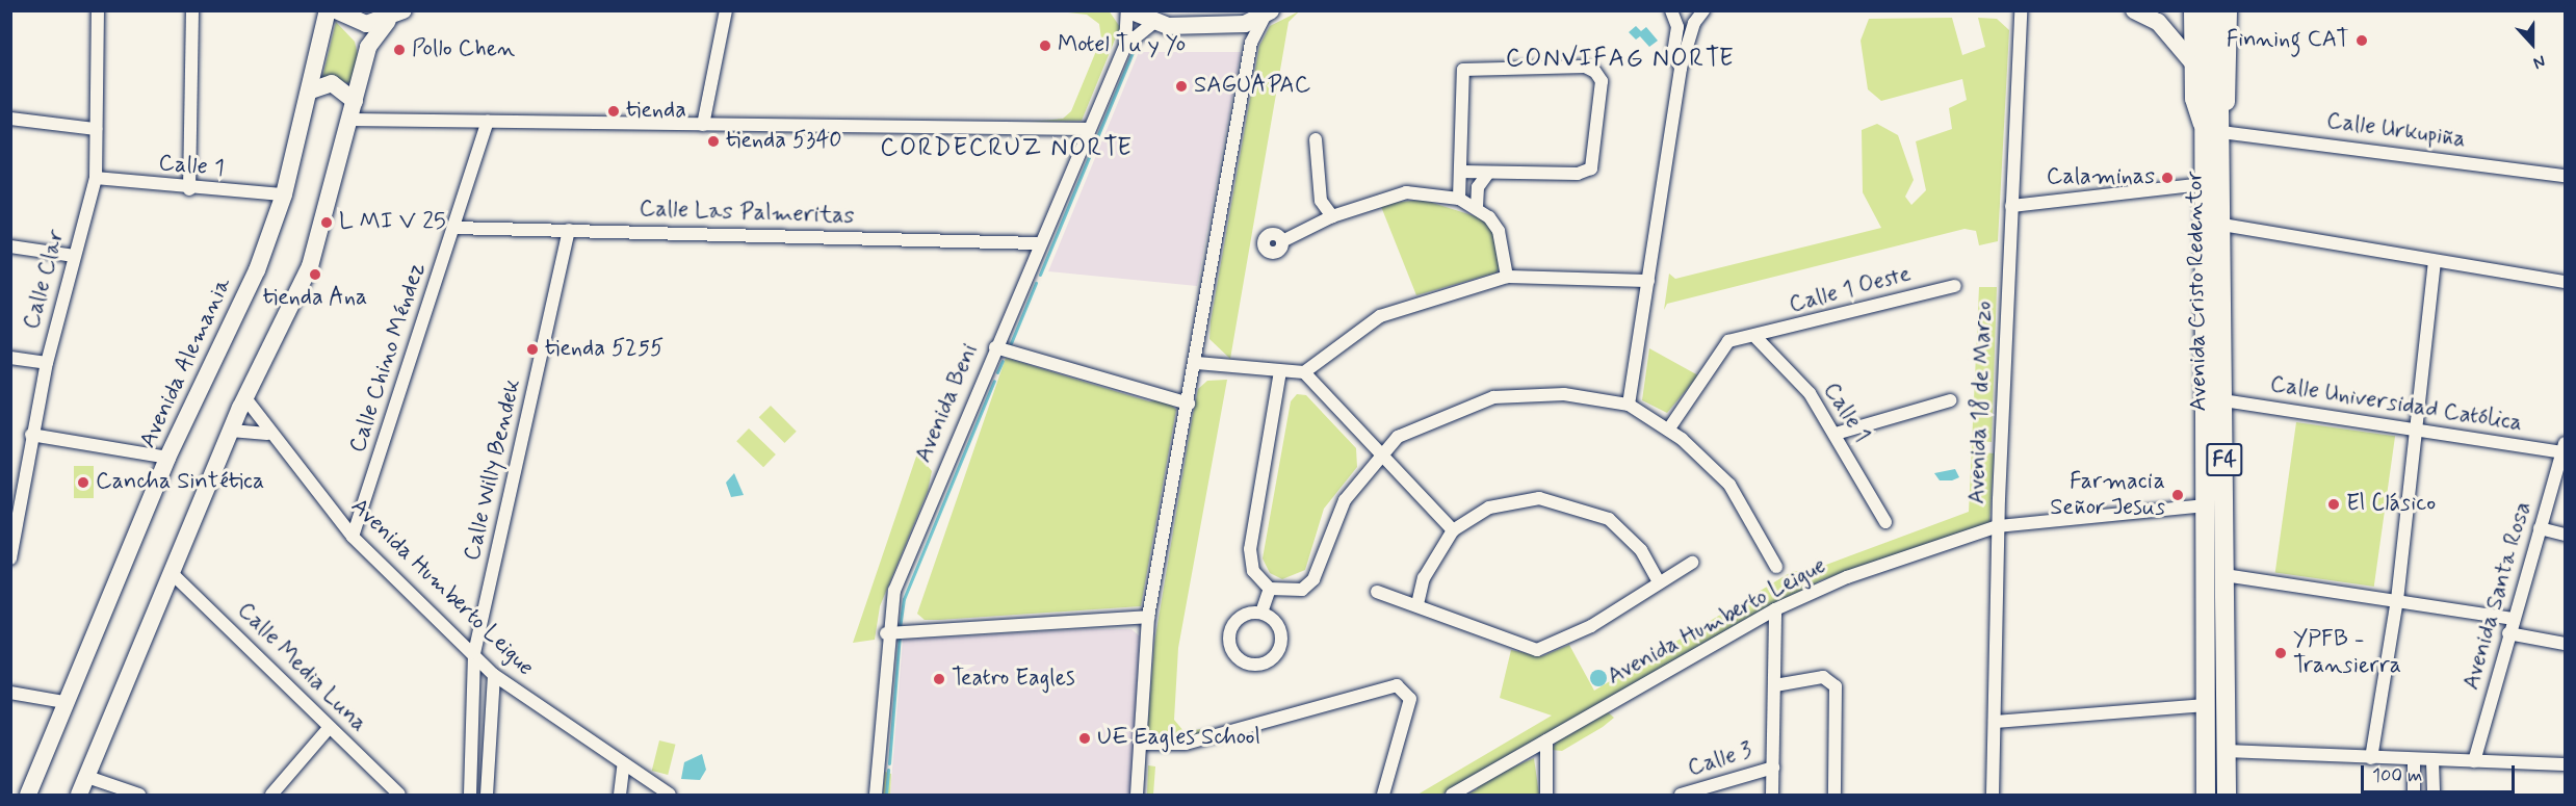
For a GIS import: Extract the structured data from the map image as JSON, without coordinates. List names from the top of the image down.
{
  "streets": {
    "highway": ["Avenida Cristo Redentor", "F4"],
    "main road": ["Avenida Alemania"],
    "street": [
      "Calle Urkupiña",
      "Calle 1",
      "Calle Las Palmeritas",
      "Calle Clar",
      "Calle 1 Oeste",
      "Calle Chino Méndez",
      "Avenida 18 de Marzo",
      "Avenida Beni",
      "Calle Universidad Católica",
      "Calle Willy Bendek",
      "Avenida Humberto Leigue",
      "Avenida Santa Rosa",
      "Calle Media Luna",
      "Calle 3"
    ]
  },
  "crossings": [
    ["Calle Urkupiña", "Avenida Cristo Redentor"],
    ["Calle 1", "Calle Clar"],
    ["Calle 1", "Calle 1 Oeste"],
    ["Calle 1", "Avenida Alemania"],
    ["Calle Las Palmeritas", "Calle Chino Méndez"],
    ["Calle Las Palmeritas", "Avenida Beni"],
    ["Calle Las Palmeritas", "Calle Willy Bendek"],
    ["Avenida Cristo Redentor", "Calle Universidad Católica"],
    ["Avenida Cristo Redentor", "Avenida Humberto Leigue"],
    ["Calle Chino Méndez", "Avenida Humberto Leigue"],
    ["Avenida 18 de Marzo", "Avenida Humberto Leigue"],
    ["Calle Universidad Católica", "Avenida Santa Rosa"],
    ["Calle Willy Bendek", "Avenida Humberto Leigue"]
  ],
  "districts": ["CONVIFAG NORTE", "CORDECRUZ NORTE"],
  "places": [
    "Finning CAT",
    "Motel Tu y Yo",
    "Pollo Chen",
    "SAGUAPAC",
    "tienda",
    "tienda 5340",
    "Calaminas",
    "L MI V 25",
    "tienda Ana",
    "tienda 5255",
    "Cancha Sintética",
    "Farmacia Señor Jesus",
    "El Clásico",
    "YPFB - Transierra",
    "Teatro Eagles",
    "UE Eagles School"
  ],
  "scale_bar": "100 m",
  "north": "bottom"
}
